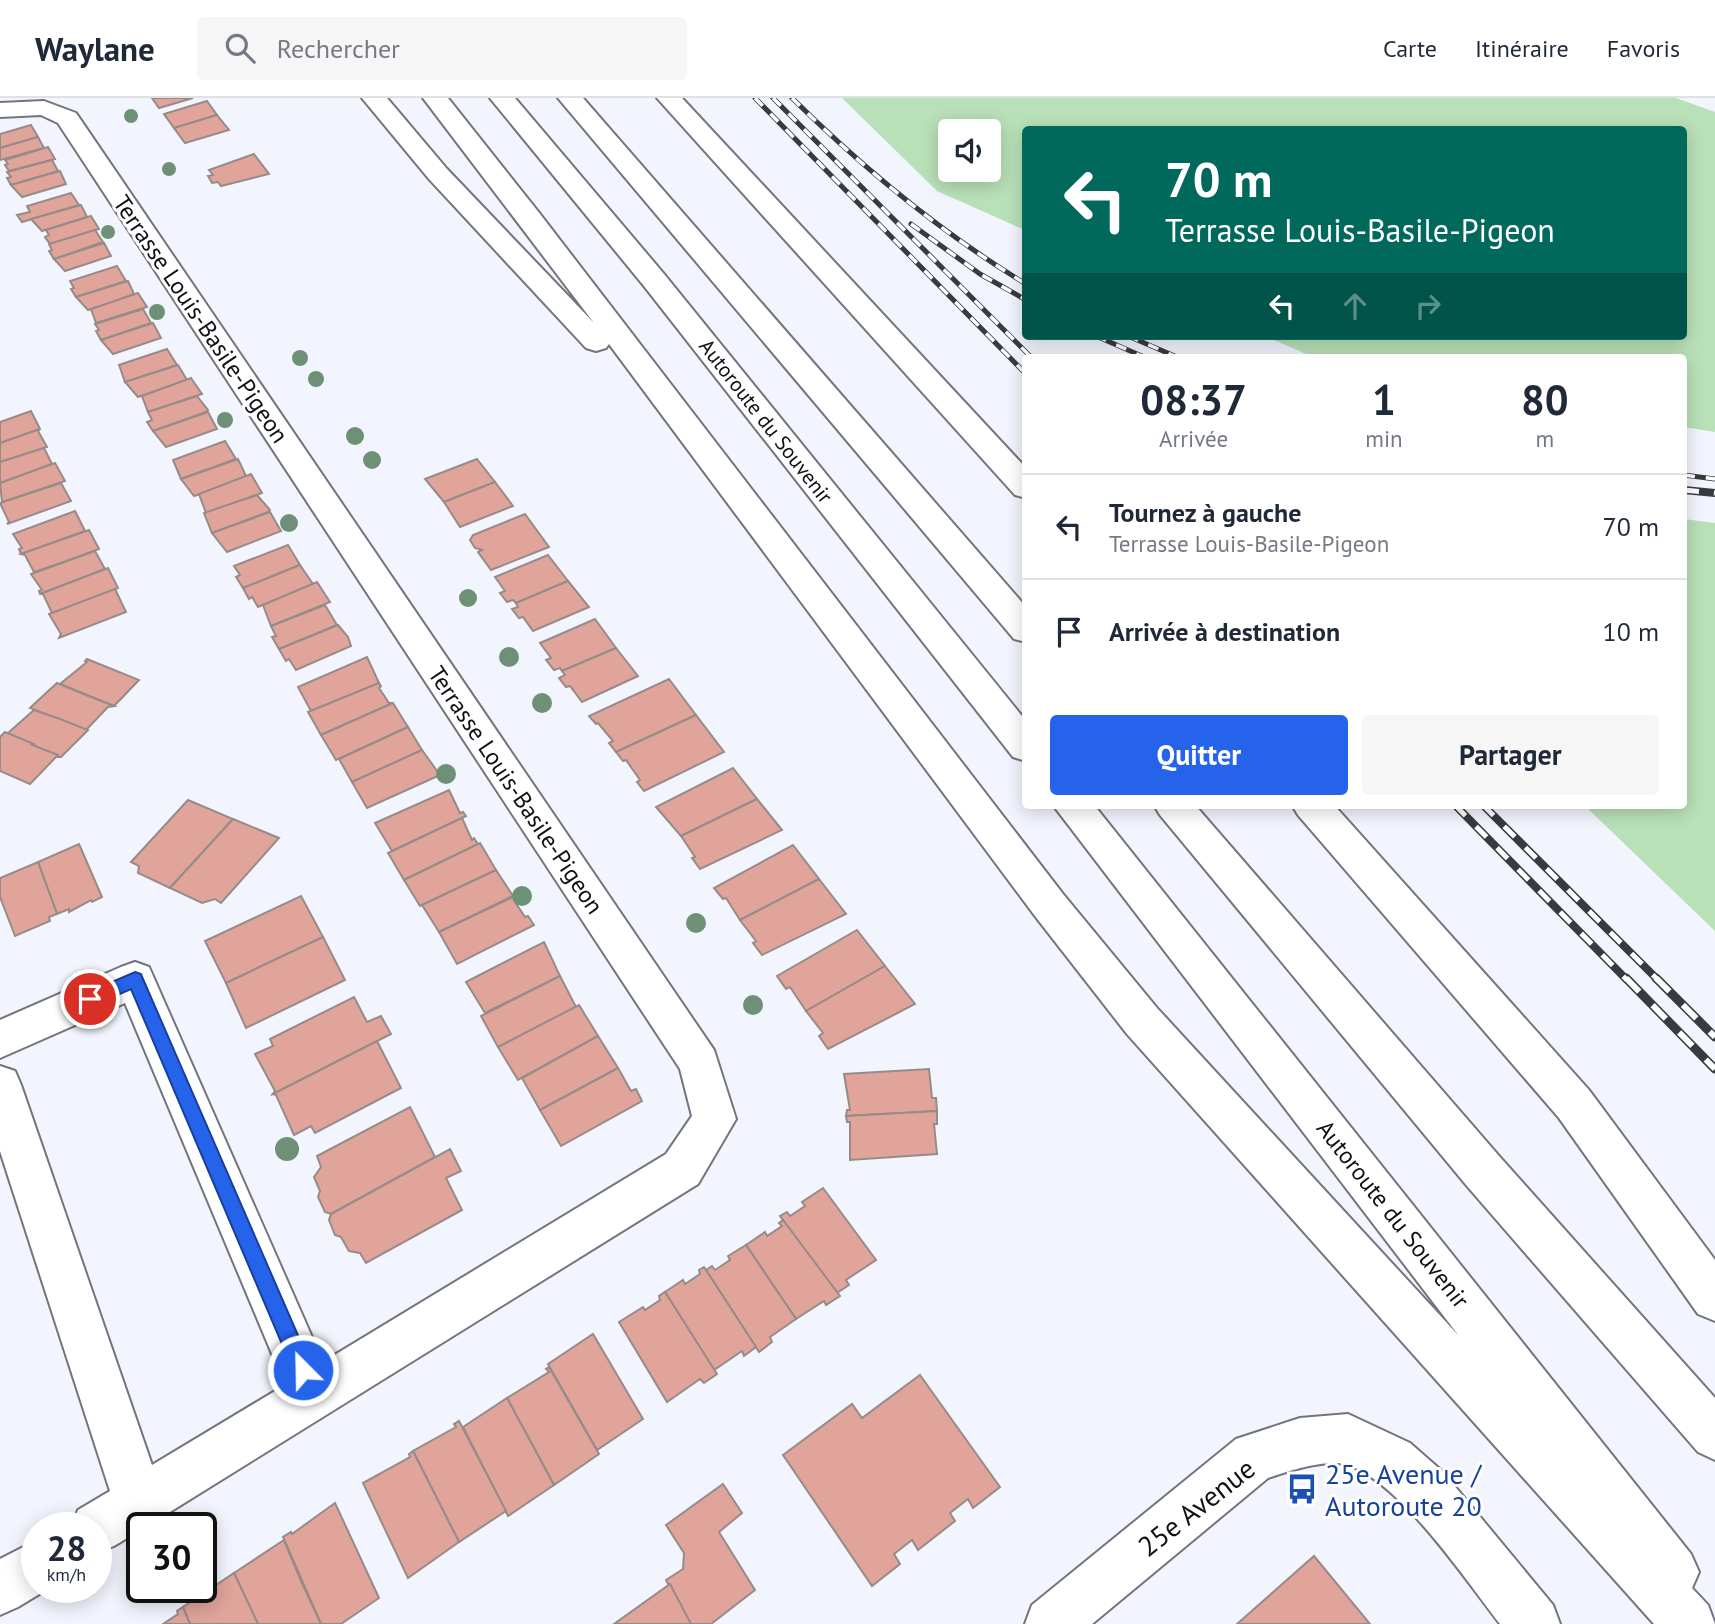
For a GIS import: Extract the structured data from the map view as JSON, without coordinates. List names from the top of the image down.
{
  "streets": {
    "main road": ["Terrasse Louis-Basile-Pigeon", "Autoroute du Souvenir", "25e Avenue"]
  },
  "places": {
    "bus stop": ["25e Avenue / Autoroute 20"]
  },
  "page": {
    "header": "Waylane",
    "search": "Rechercher",
    "nav": ["Carte", "Itinéraire", "Favoris"],
    "turn": ["70 m", "Terrasse Louis-Basile-Pigeon"],
    "eta": [
      "08:37",
      "Arrivée",
      "1",
      "min",
      "80",
      "m"
    ],
    "list": [
      {
        "name": "Tournez à gauche",
        "note": "Terrasse Louis-Basile-Pigeon",
        "value": "70 m"
      },
      {
        "name": "Arrivée à destination",
        "value": "10 m"
      }
    ],
    "buttons": ["Quitter", "Partager"],
    "speed": "28 km/h",
    "limit": "30"
  }
}
